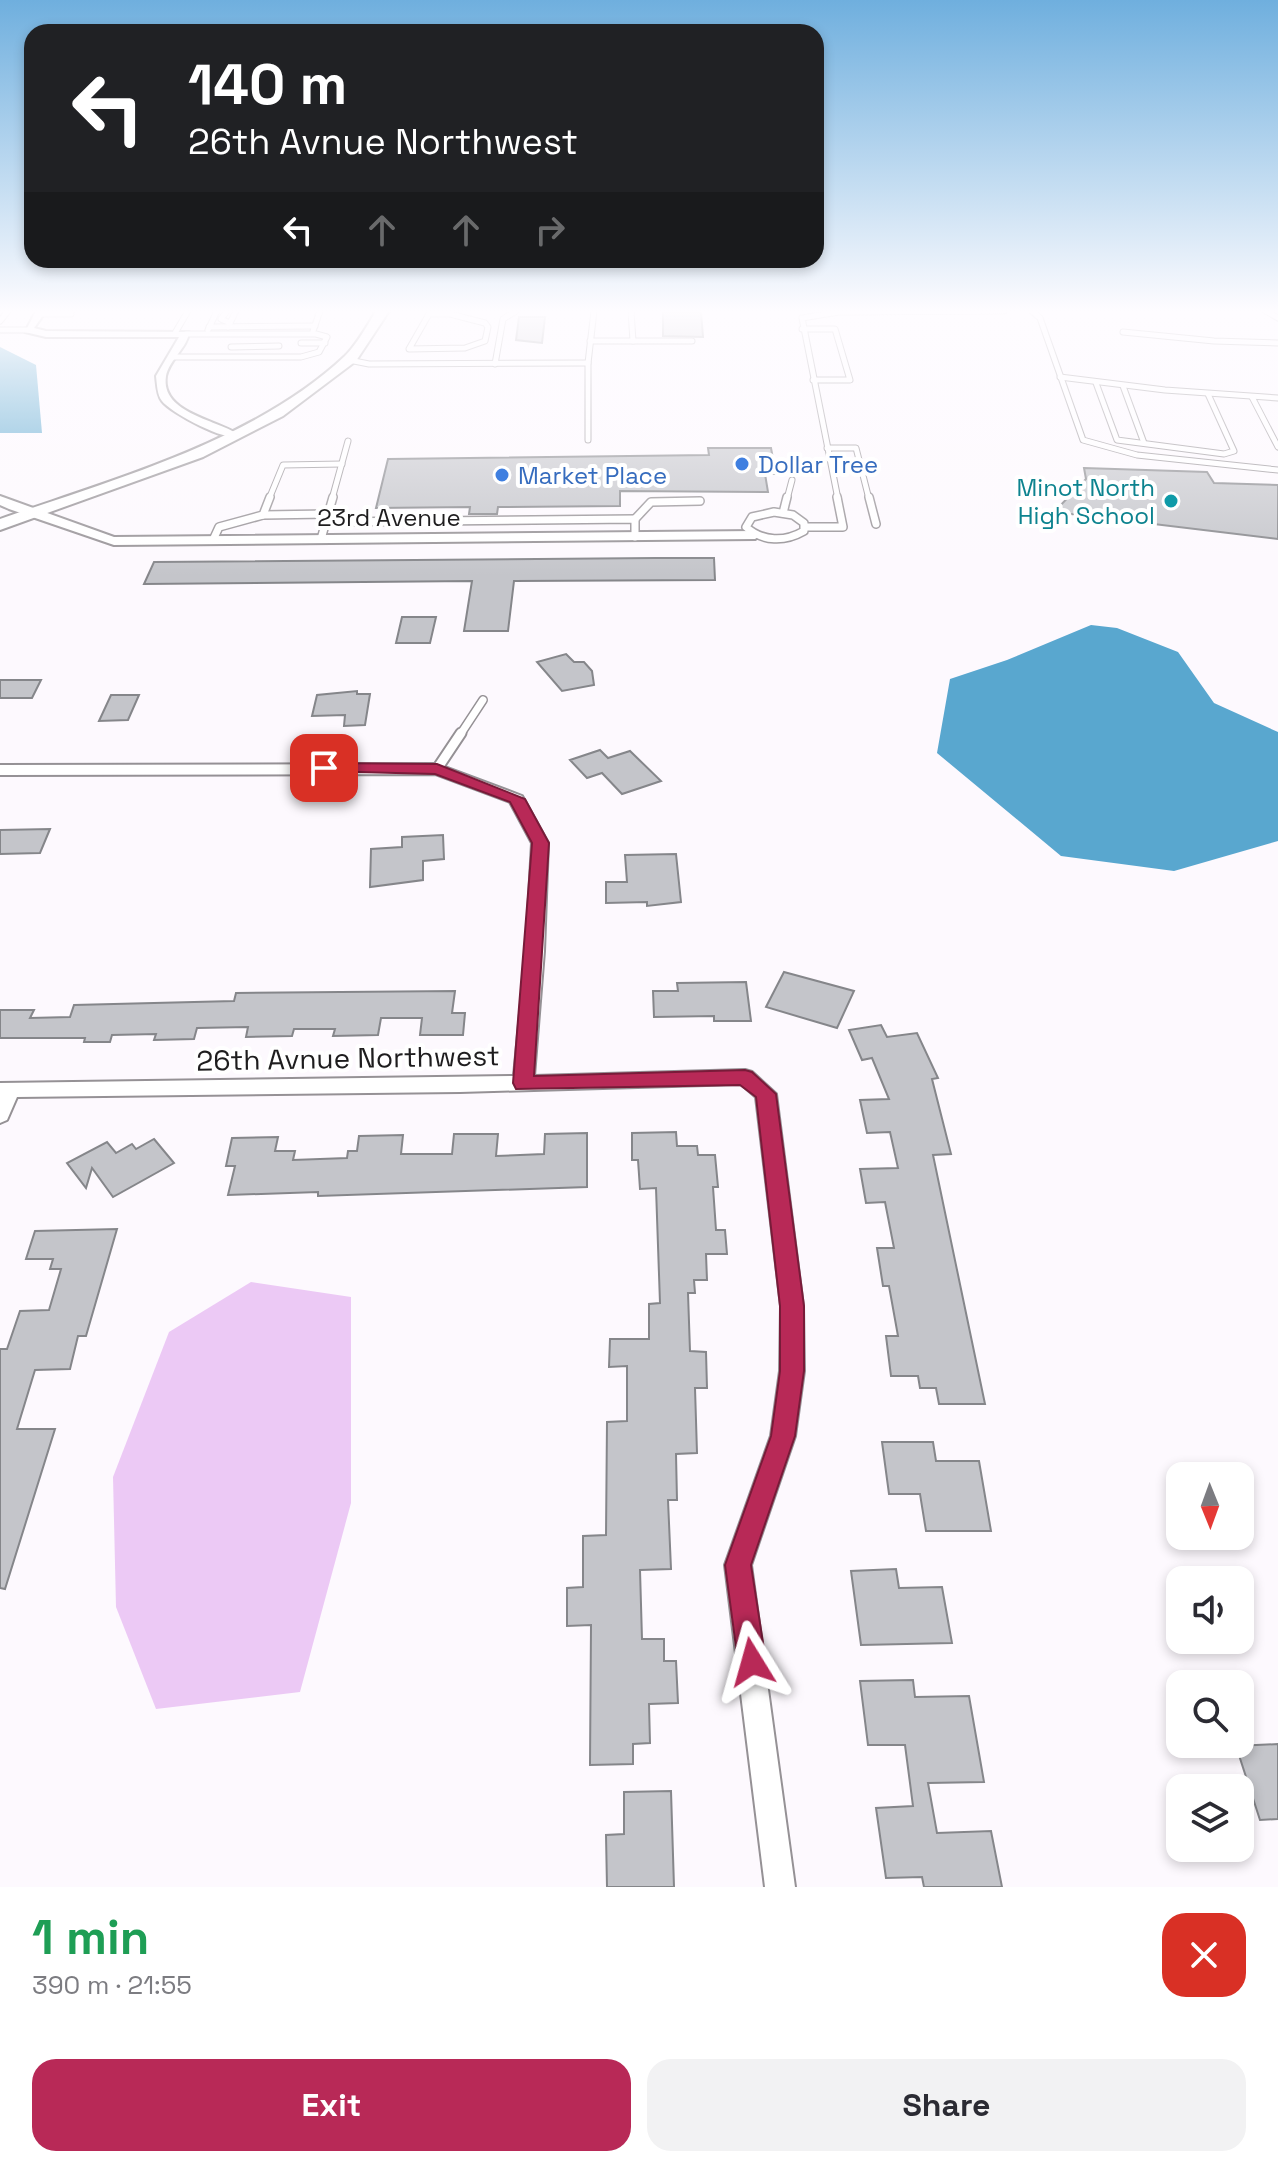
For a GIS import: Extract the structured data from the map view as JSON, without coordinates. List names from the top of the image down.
{
  "streets": {
    "street": ["23rd Avenue", "26th Avnue Northwest"]
  },
  "places": ["Dollar Tree", "Market Place", "Minot North High School"],
  "north": "bottom",
  "page": {
    "turn": ["140 m", "26th Avnue Northwest"],
    "heading": ["1 min", "390 m · 21:55"],
    "buttons": ["Exit", "Share"]
  }
}
